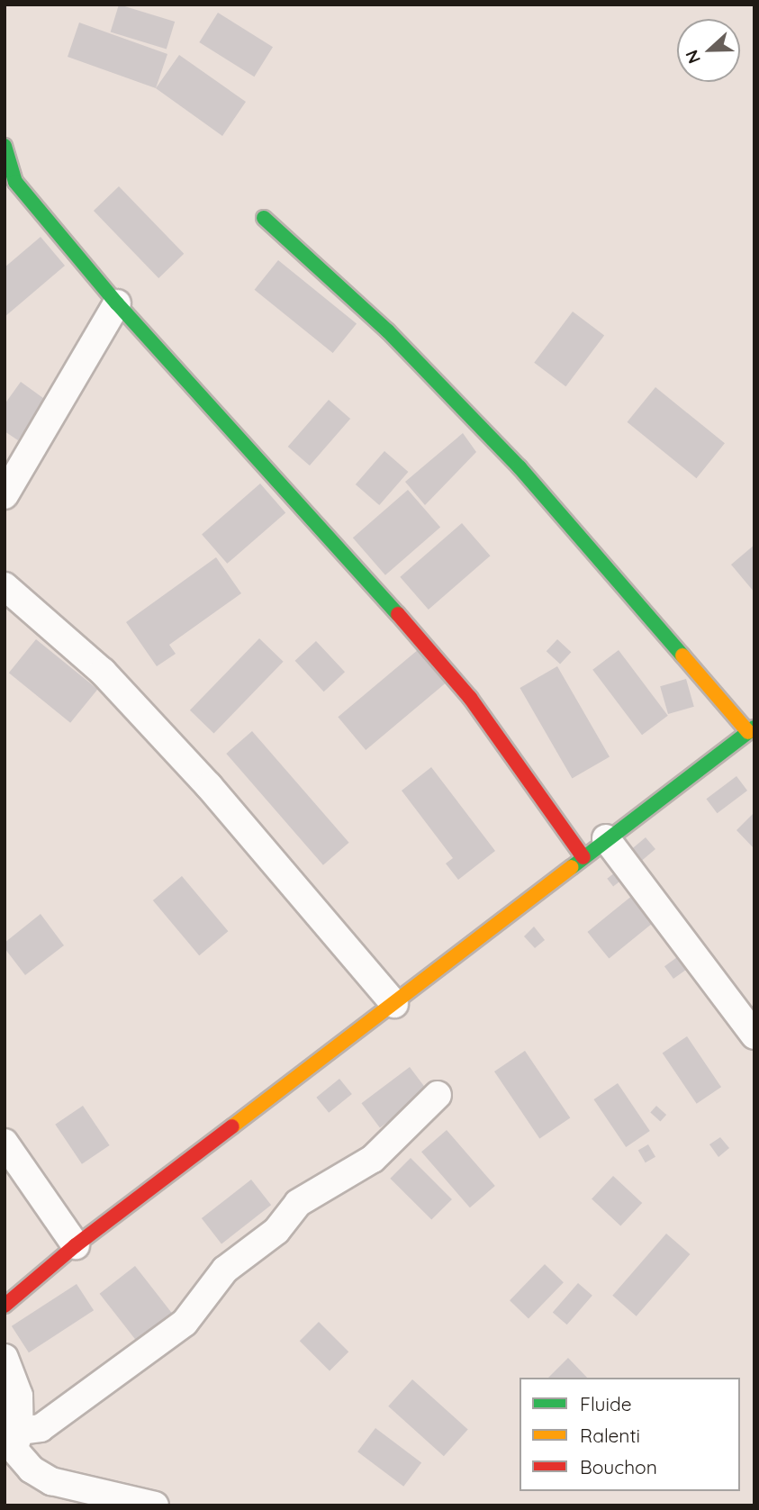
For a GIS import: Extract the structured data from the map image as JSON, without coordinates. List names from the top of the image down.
{
  "legend": ["Fluide", "Ralenti", "Bouchon"],
  "north": "left"
}
